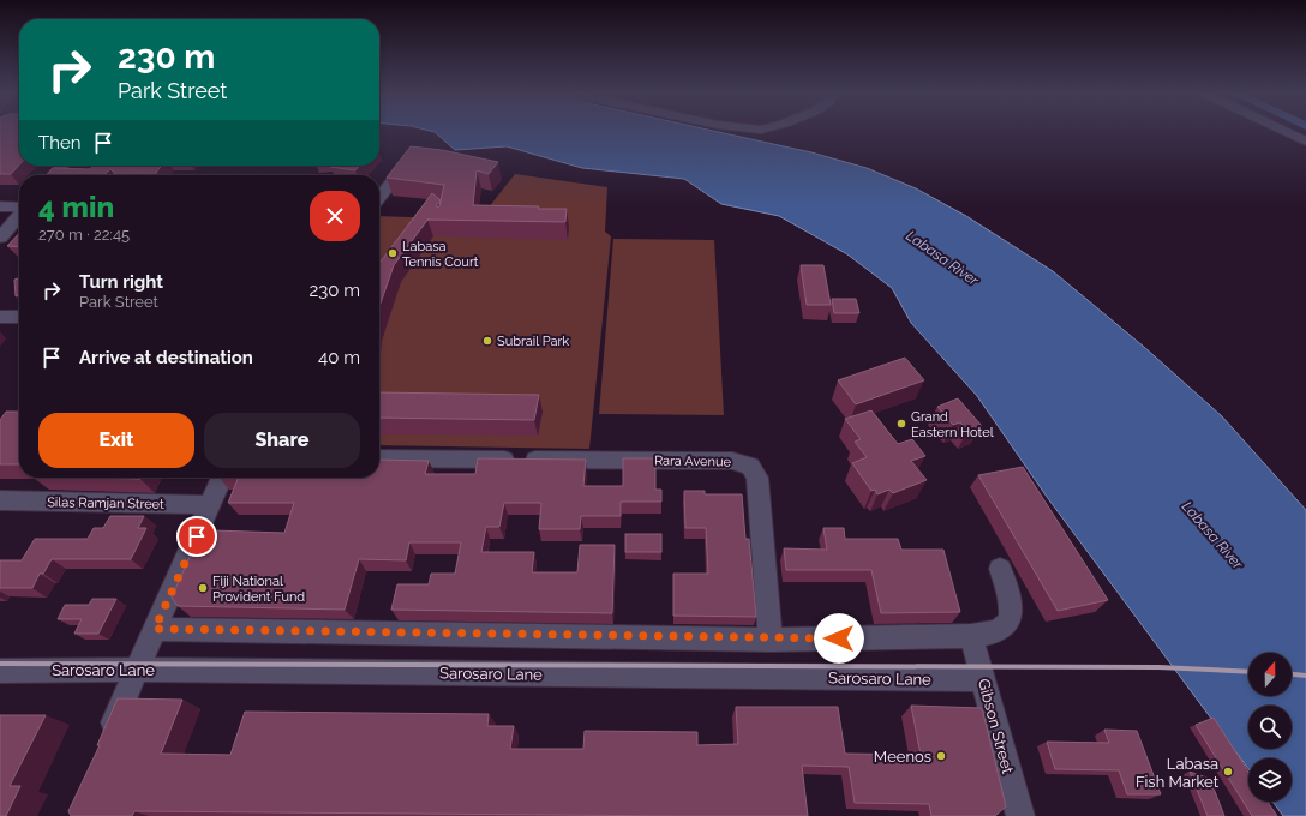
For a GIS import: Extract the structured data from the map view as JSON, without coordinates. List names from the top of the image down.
{
  "streets": {
    "street": [
      "Rara Avenue",
      "Silas Ramjan Street",
      "Sarosaro Lane",
      "Gibson Street"
    ]
  },
  "crossings": [
    ["Sarosaro Lane", "Gibson Street"]
  ],
  "water": ["Labasa River"],
  "places": [
    "Labasa Tennis Court",
    "Subrail Park",
    "Grand Eastern Hotel",
    "Fiji National Provident Fund",
    "Meenos",
    "Labasa Fish Market"
  ],
  "north": "top",
  "page": {
    "turn": ["230 m", "Park Street"],
    "then": "Then",
    "heading": ["4 min", "270 m · 22:45"],
    "list": [
      {
        "name": "Turn right",
        "note": "Park Street",
        "value": "230 m"
      },
      {
        "name": "Arrive at destination",
        "value": "40 m"
      }
    ],
    "buttons": ["Exit", "Share"]
  }
}
